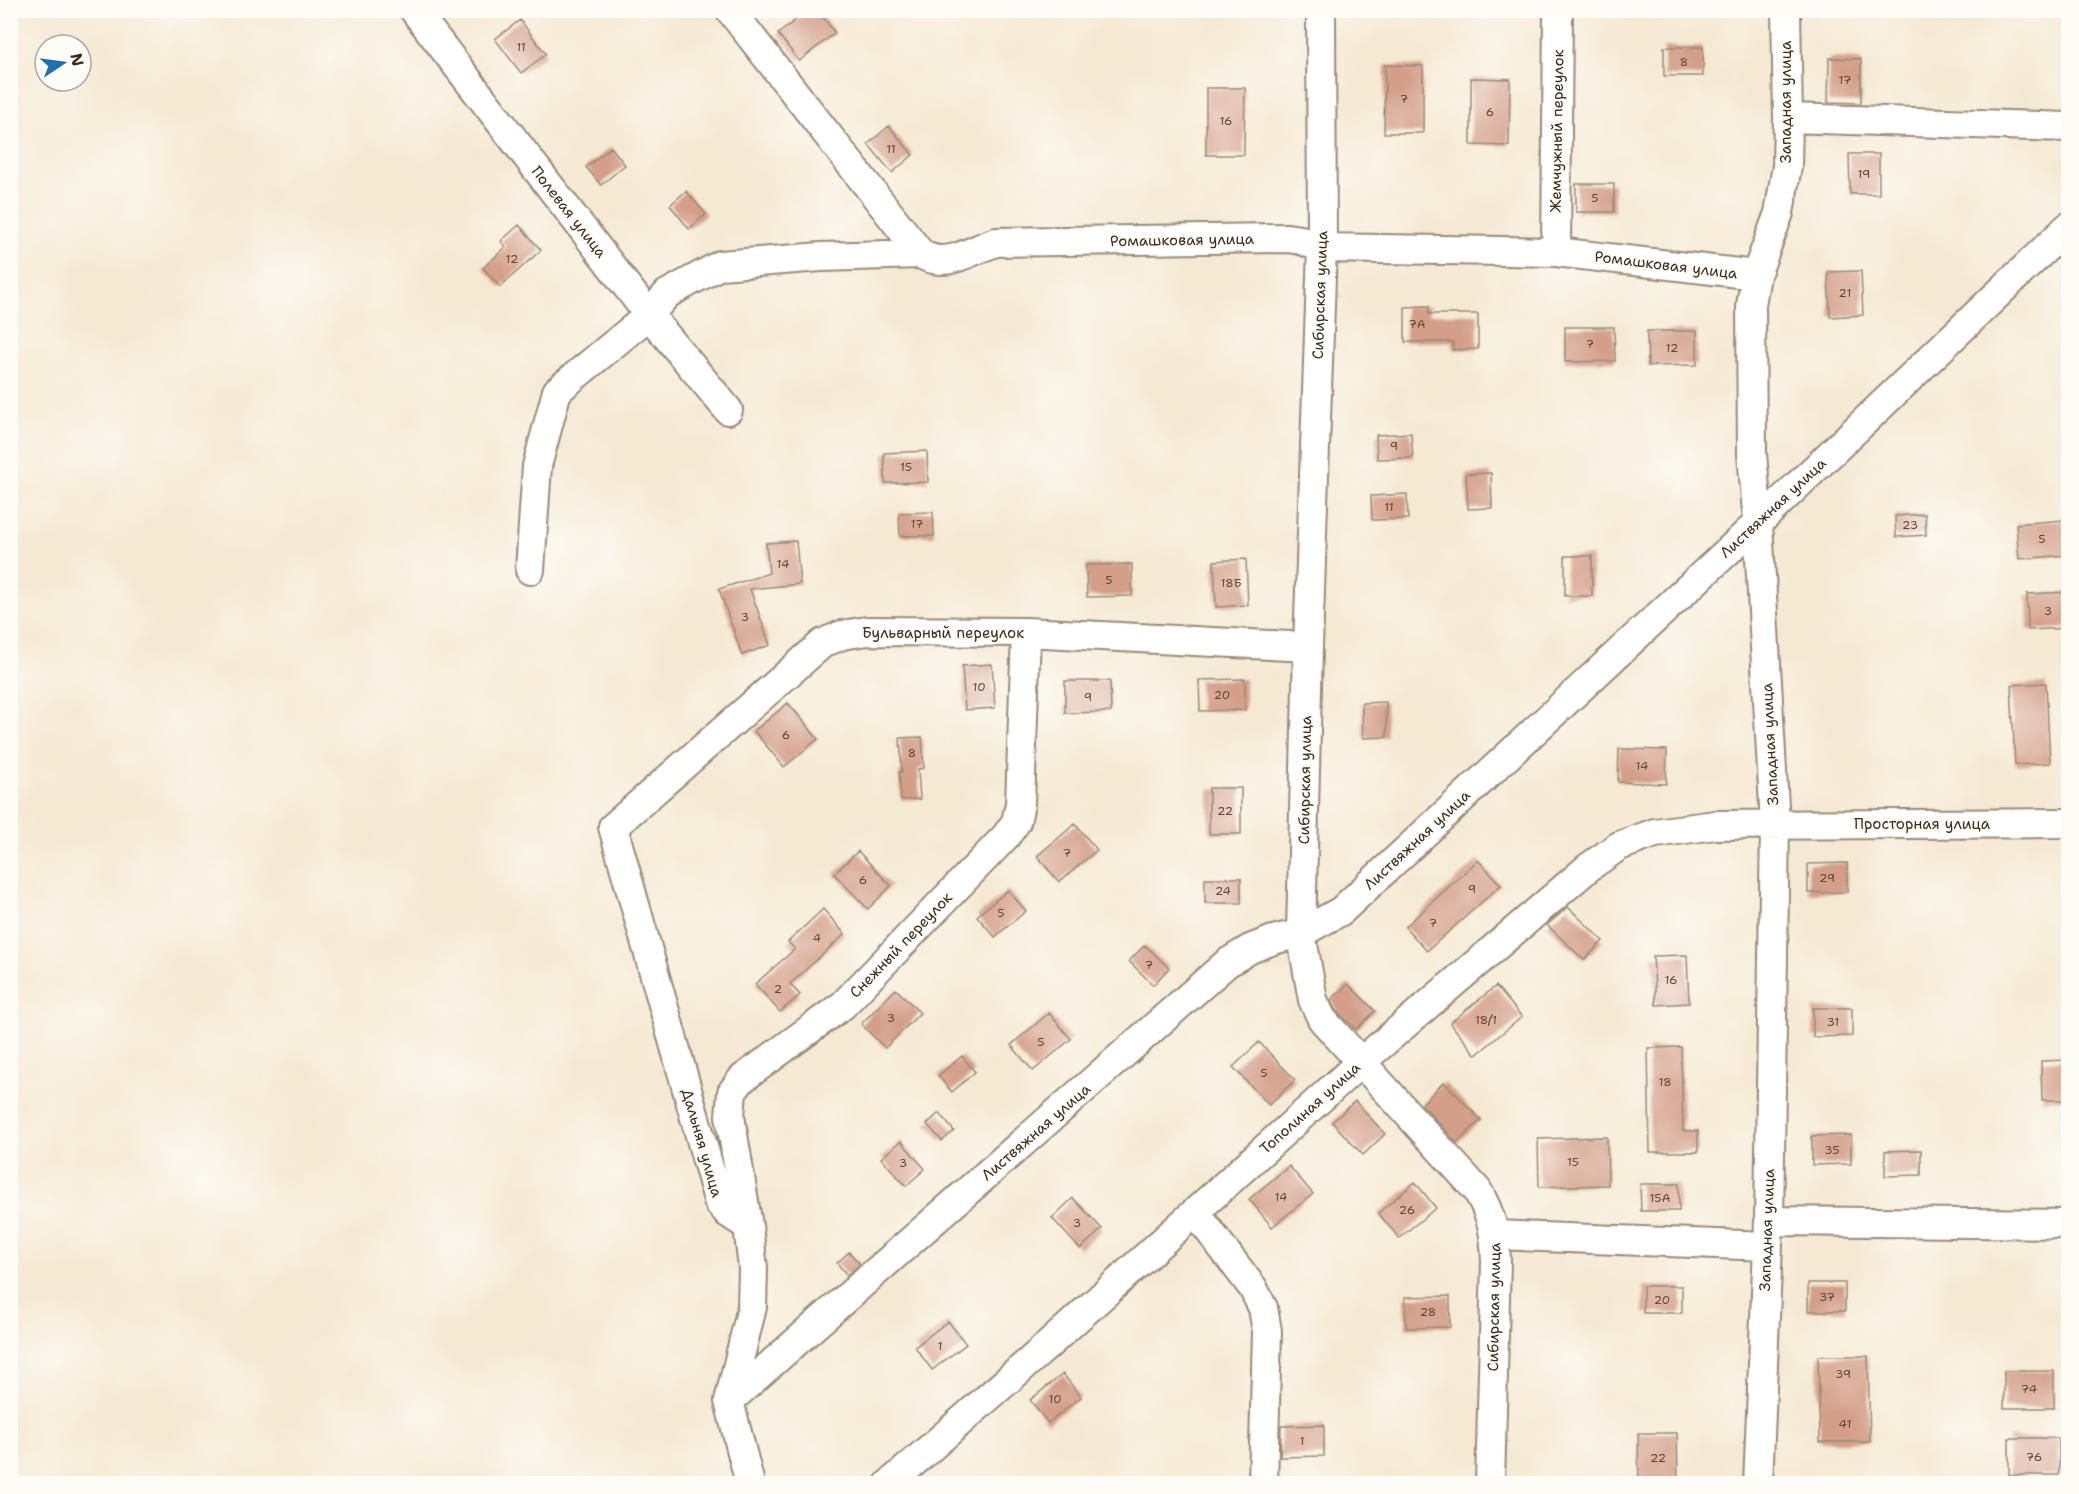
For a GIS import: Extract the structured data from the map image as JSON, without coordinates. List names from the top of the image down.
{
  "streets": {
    "street": [
      "Западная улица",
      "Жемчужный переулок",
      "Полевая улица",
      "Ромашковая улица",
      "Сибирская улица",
      "Листвяжная улица",
      "Бульварный переулок",
      "Просторная улица",
      "Снежный переулок",
      "Тополиная улица",
      "Дальняя улица"
    ]
  },
  "crossings": [
    ["Западная улица", "Ромашковая улица"],
    ["Западная улица", "Листвяжная улица"],
    ["Западная улица", "Просторная улица"],
    ["Западная улица", "Тополиная улица"],
    ["Жемчужный переулок", "Ромашковая улица"],
    ["Полевая улица", "Ромашковая улица"],
    ["Ромашковая улица", "Сибирская улица"],
    ["Сибирская улица", "Листвяжная улица"],
    ["Сибирская улица", "Бульварный переулок"],
    ["Сибирская улица", "Тополиная улица"],
    ["Бульварный переулок", "Снежный переулок"],
    ["Бульварный переулок", "Дальняя улица"],
    ["Просторная улица", "Тополиная улица"],
    ["Снежный переулок", "Дальняя улица"]
  ],
  "house_numbers": [
    "11",
    "8",
    "17",
    "7",
    "6",
    "16",
    "11",
    "19",
    "5",
    "12",
    "21",
    "7А",
    "7",
    "12",
    "9",
    "15",
    "11",
    "17",
    "23",
    "5",
    "14",
    "5",
    "18Б",
    "3",
    "3",
    "10",
    "20",
    "9",
    "6",
    "8",
    "14",
    "22",
    "7",
    "29",
    "6",
    "9",
    "24",
    "5",
    "7",
    "4",
    "7",
    "16",
    "2",
    "3",
    "18/1",
    "31",
    "5",
    "5",
    "18",
    "35",
    "15",
    "3",
    "14",
    "15А",
    "26",
    "3",
    "37",
    "20",
    "28",
    "1",
    "39",
    "74",
    "10",
    "41",
    "1",
    "76",
    "22"
  ],
  "north": "right"
}
